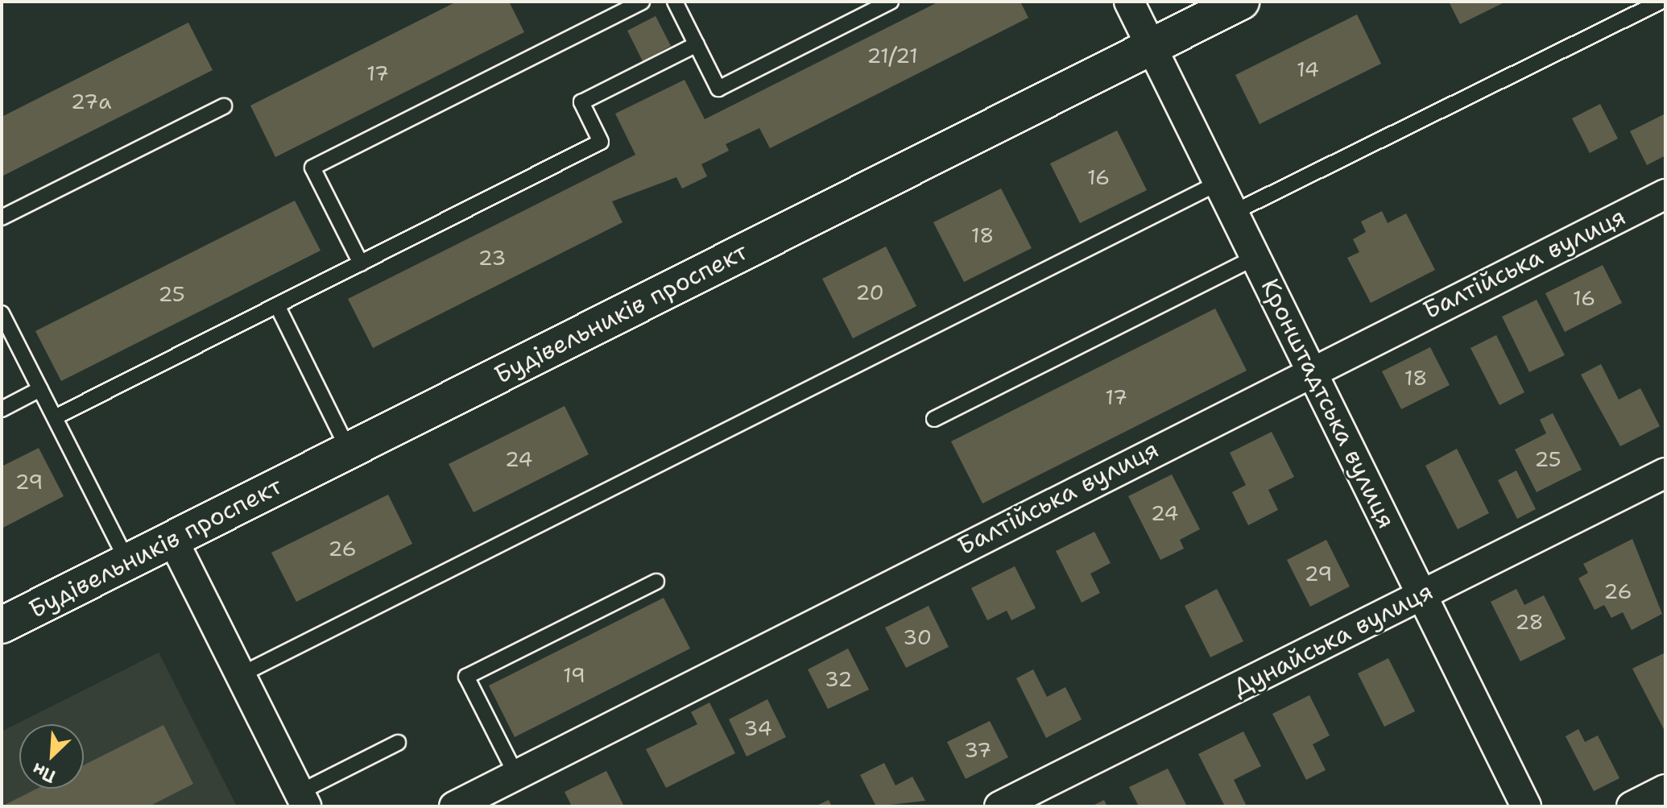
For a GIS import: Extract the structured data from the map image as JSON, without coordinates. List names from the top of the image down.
{
  "streets": {
    "main road": ["Будівельників проспект"],
    "street": ["Балтійська вулиця", "Кронштадтська вулиця", "Дунайська вулиця"]
  },
  "crossings": [
    ["Балтійська вулиця", "Кронштадтська вулиця"],
    ["Будівельників проспект", "Кронштадтська вулиця"],
    ["Кронштадтська вулиця", "Дунайська вулиця"]
  ],
  "house_numbers": [
    "21/21",
    "14",
    "17",
    "27а",
    "16",
    "18",
    "23",
    "20",
    "25",
    "16",
    "18",
    "17",
    "24",
    "25",
    "29",
    "24",
    "26",
    "29",
    "26",
    "28",
    "30",
    "19",
    "32",
    "34",
    "37"
  ],
  "north": "bottom left"
}
